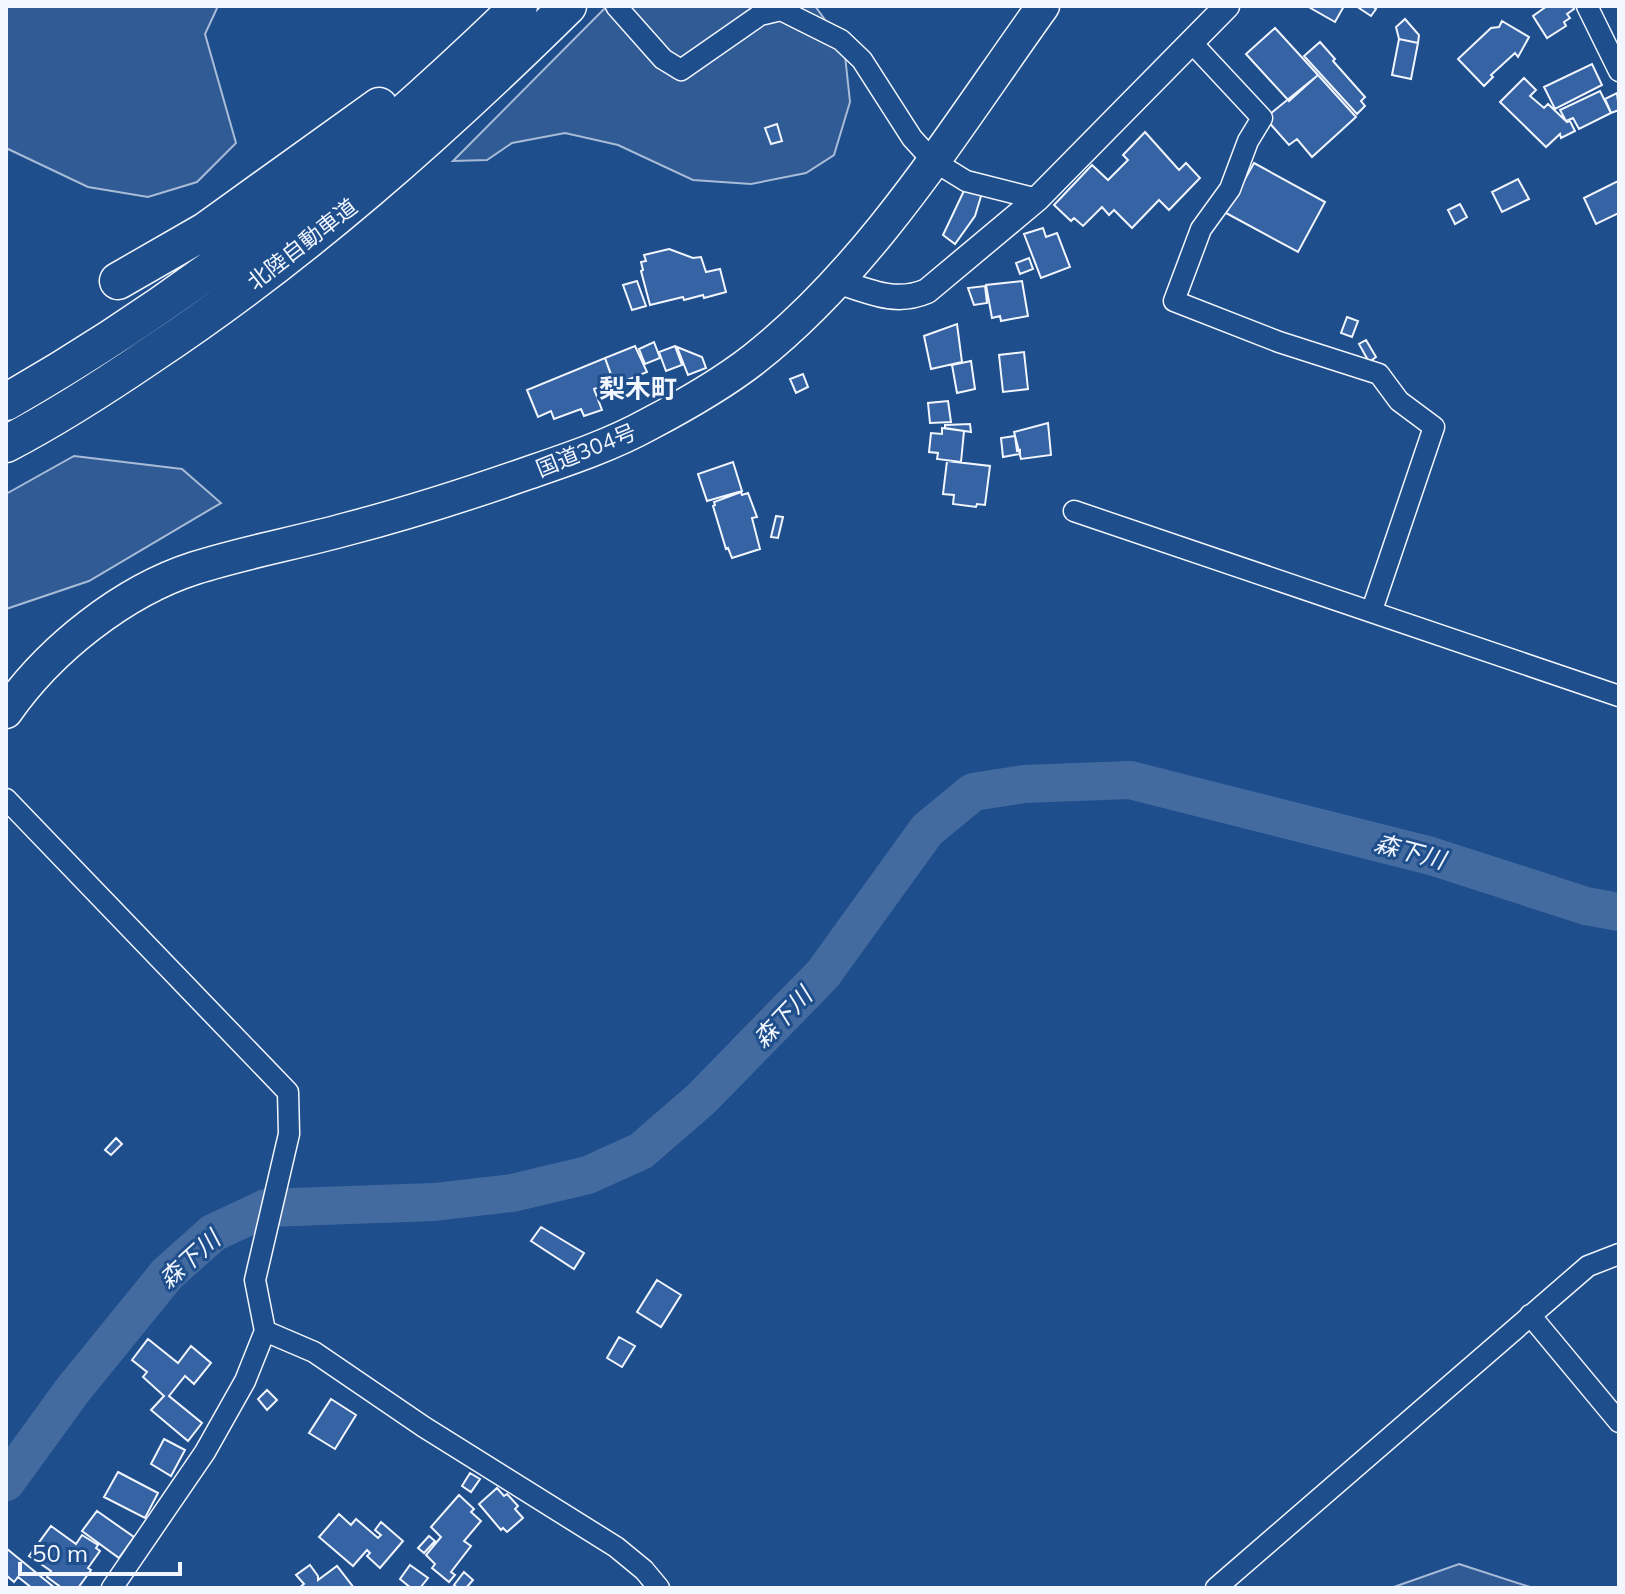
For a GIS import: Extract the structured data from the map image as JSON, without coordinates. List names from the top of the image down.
{
  "streets": {
    "highway": ["北陸自動車道", "国道304号"]
  },
  "districts": ["梨木町"],
  "water": ["森下川"],
  "scale_bar": "50 m"
}
